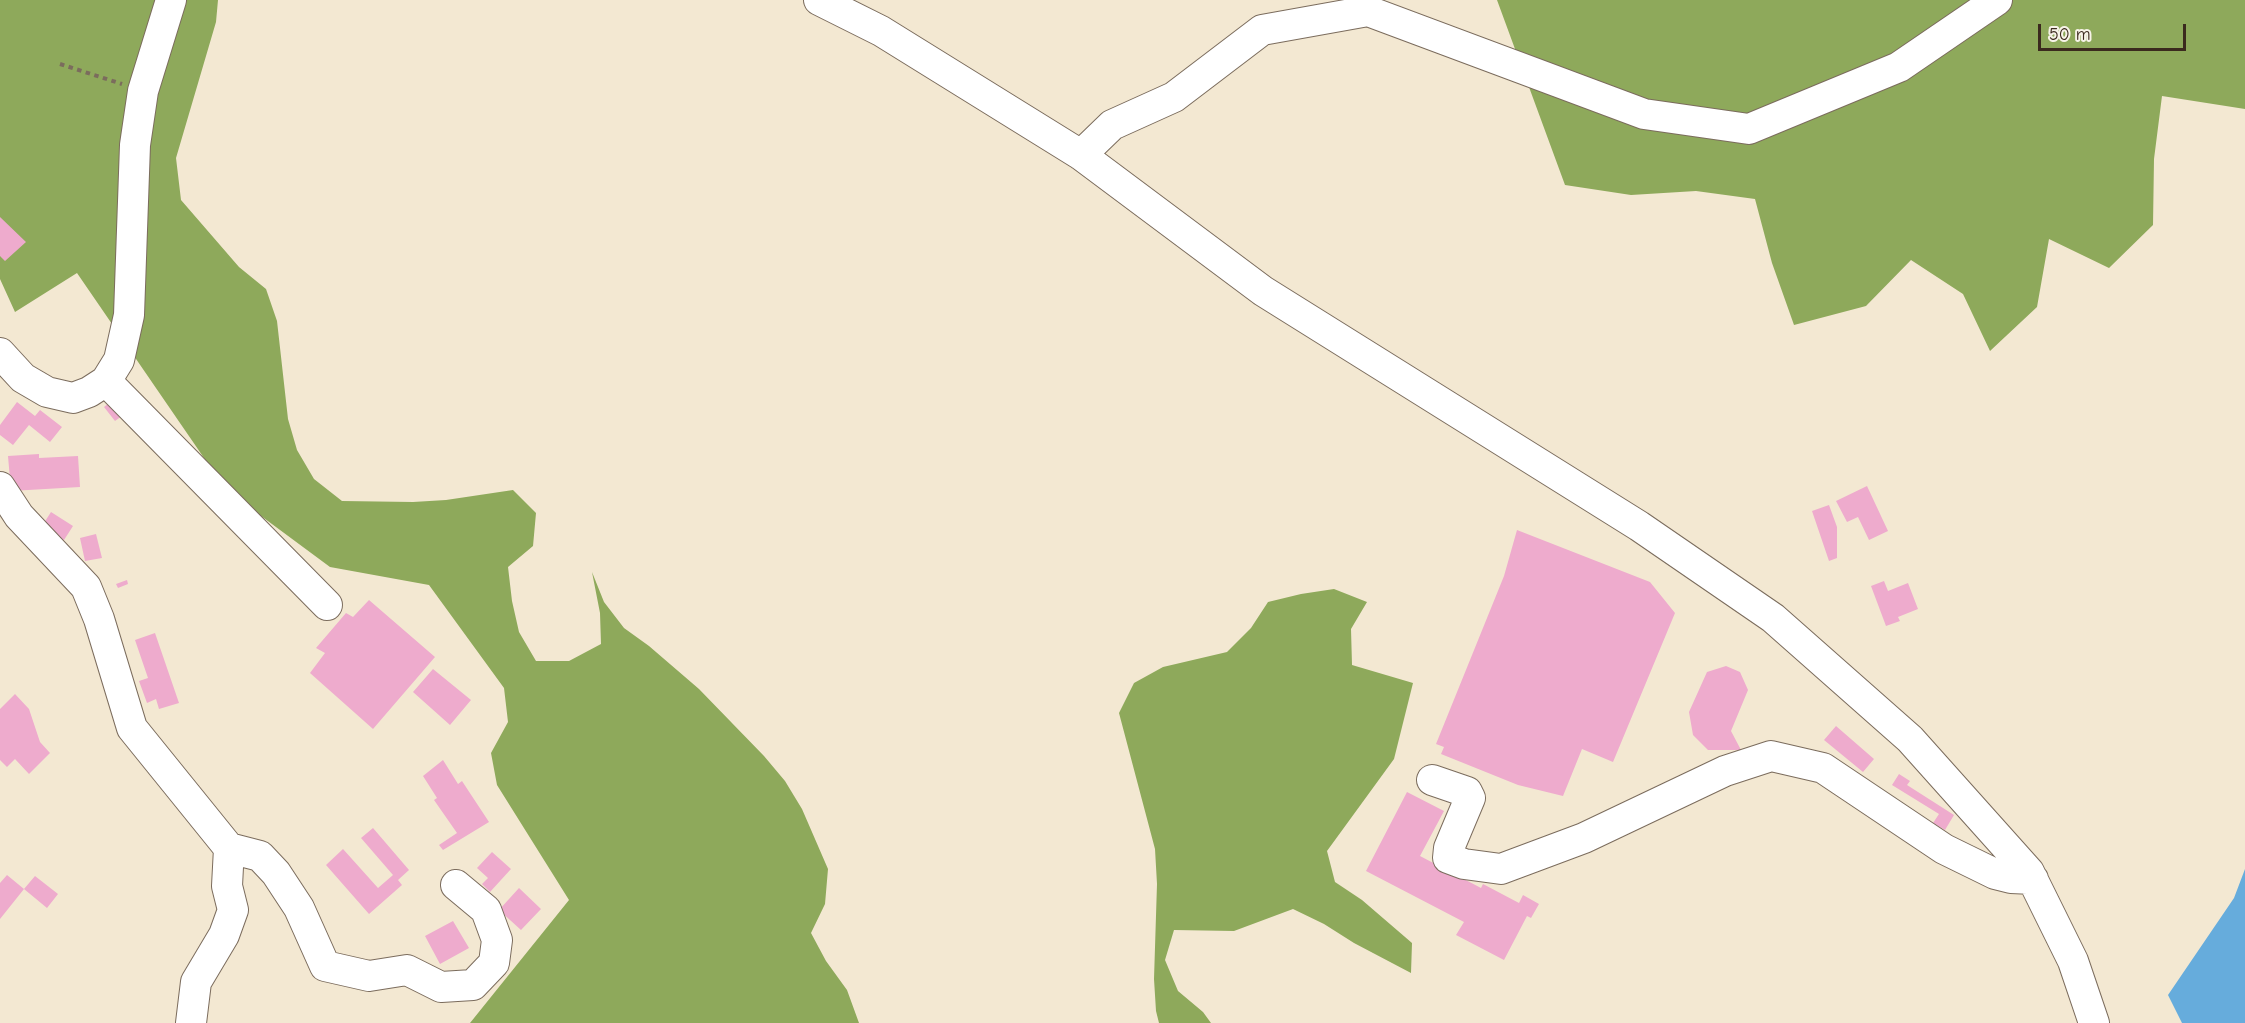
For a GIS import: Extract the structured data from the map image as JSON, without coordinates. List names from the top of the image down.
{
  "scale_bar": "50 m"
}
